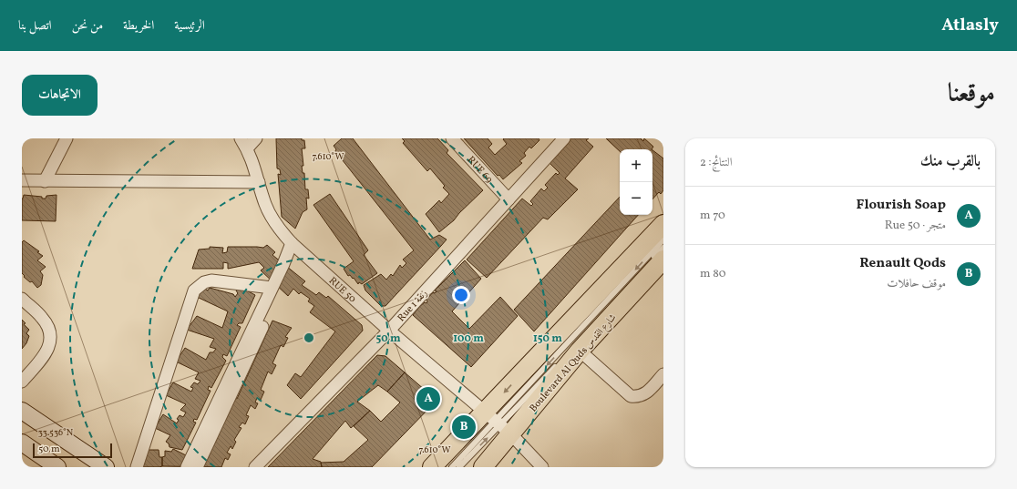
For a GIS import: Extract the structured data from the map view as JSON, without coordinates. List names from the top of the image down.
{
  "streets": {
    "main road": ["Boulevard Al Quds شارع القدس"],
    "street": ["RUE 69", "RUE 50", "Rue 1 زنقة"]
  },
  "crossings": [
    ["RUE 69", "Rue 1 زنقة"],
    ["RUE 50", "Rue 1 زنقة"],
    ["RUE 50", "Boulevard Al Quds شارع القدس"]
  ],
  "scale_bar": "50 m",
  "page": {
    "header": "Atlasly",
    "nav": [
      "الرئيسية",
      "الخريطة",
      "من نحن",
      "اتصل بنا"
    ],
    "title": "موقعنا",
    "buttons": "الاتجاهات",
    "heading": ["بالقرب منك", "النتائج: 2"],
    "map_buttons": ["+", "−"],
    "list": [
      {
        "mark": "A",
        "name": "Flourish Soap",
        "note": "متجر · Rue 50",
        "value": "70 m"
      },
      {
        "mark": "B",
        "name": "Renault Qods",
        "note": "موقف حافلات",
        "value": "80 m"
      }
    ],
    "pins": ["A", "B"],
    "scale": "50 m"
  },
  "coordinates": ["7.610°W", "33.536°N"],
  "rings": ["50 m", "100 m", "150 m"]
}
